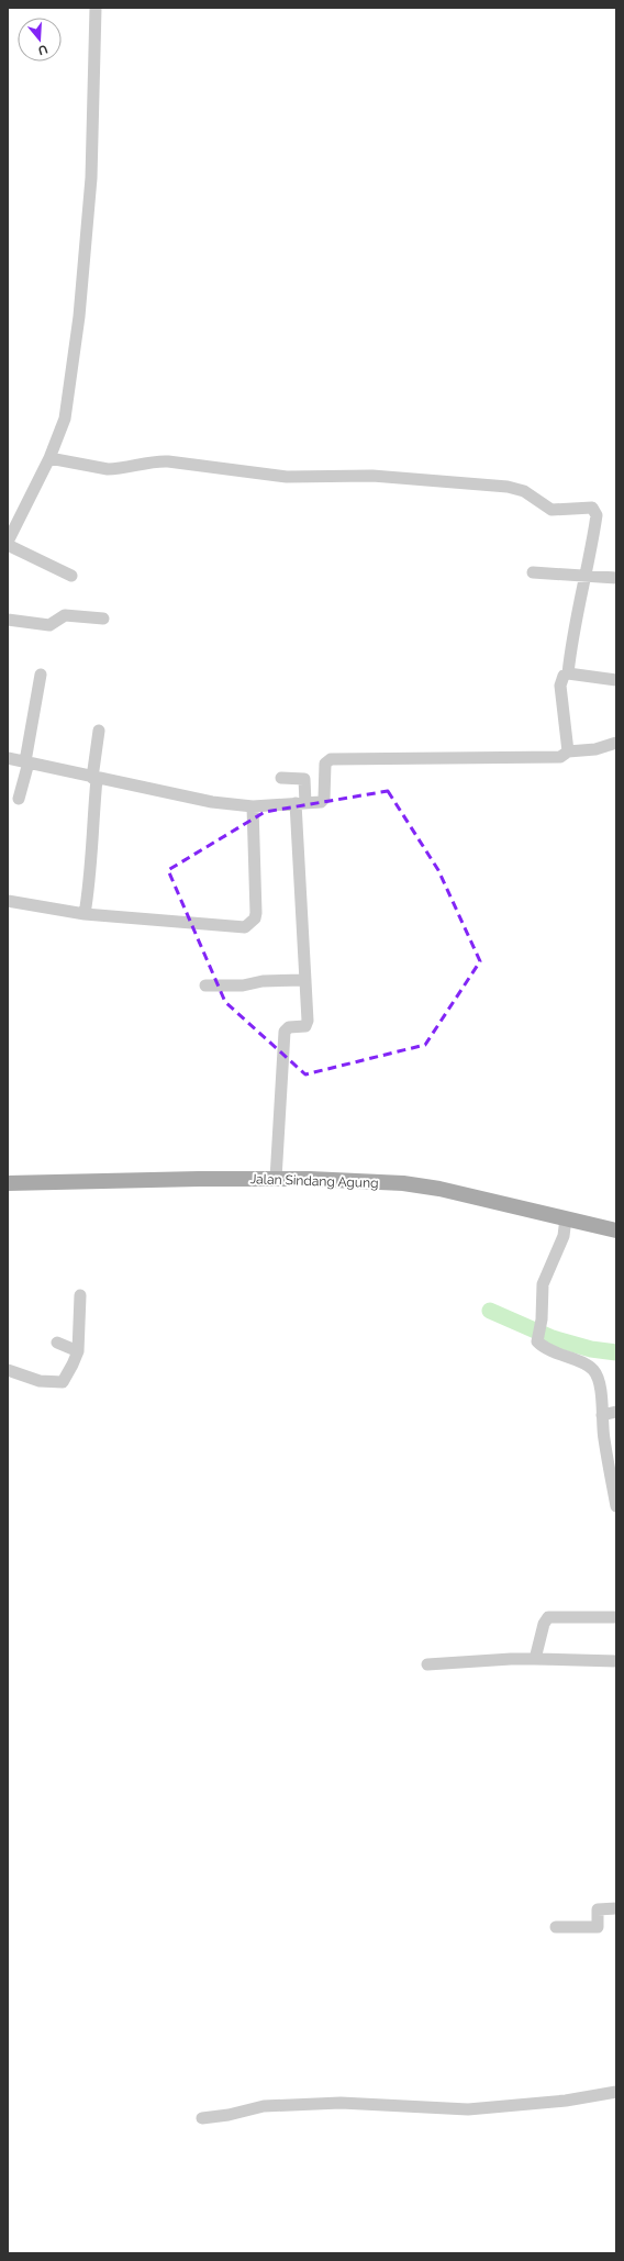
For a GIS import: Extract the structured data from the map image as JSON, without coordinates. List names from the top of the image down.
{
  "streets": {
    "main road": ["Jalan Sindang Agung"]
  },
  "north": "bottom"
}
